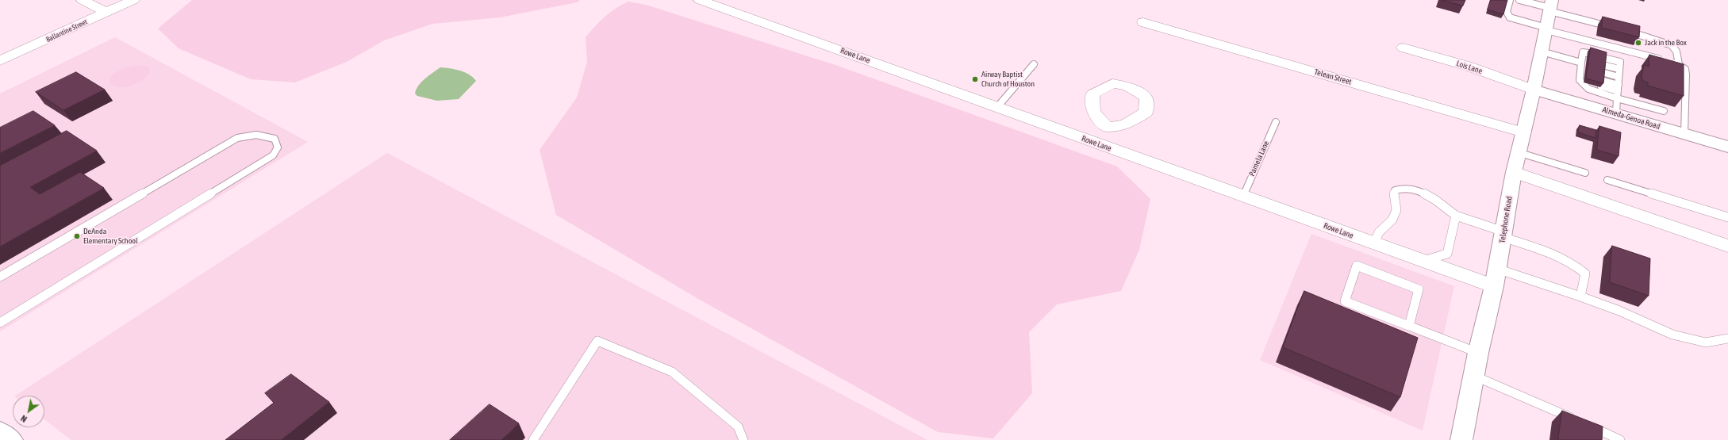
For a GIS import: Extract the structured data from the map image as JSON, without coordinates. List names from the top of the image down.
{
  "streets": {
    "main road": ["Almeda-Genoa Road", "Telephone Road"],
    "street": [
      "Ballantine Street",
      "Rowe Lane",
      "Lois Lane",
      "Telean Street"
    ],
    "lane": ["Pamela Lane"]
  },
  "crossings": [
    ["Rowe Lane", "Pamela Lane"],
    ["Rowe Lane", "Telephone Road"],
    ["Lois Lane", "Almeda-Genoa Road"],
    ["Lois Lane", "Telephone Road"],
    ["Telean Street", "Telephone Road"],
    ["Almeda-Genoa Road", "Telephone Road"]
  ],
  "places": ["Jack in the Box", "Airway Baptist Church of Houston", "DeAnda Elementary School"],
  "north": "bottom left"
}
